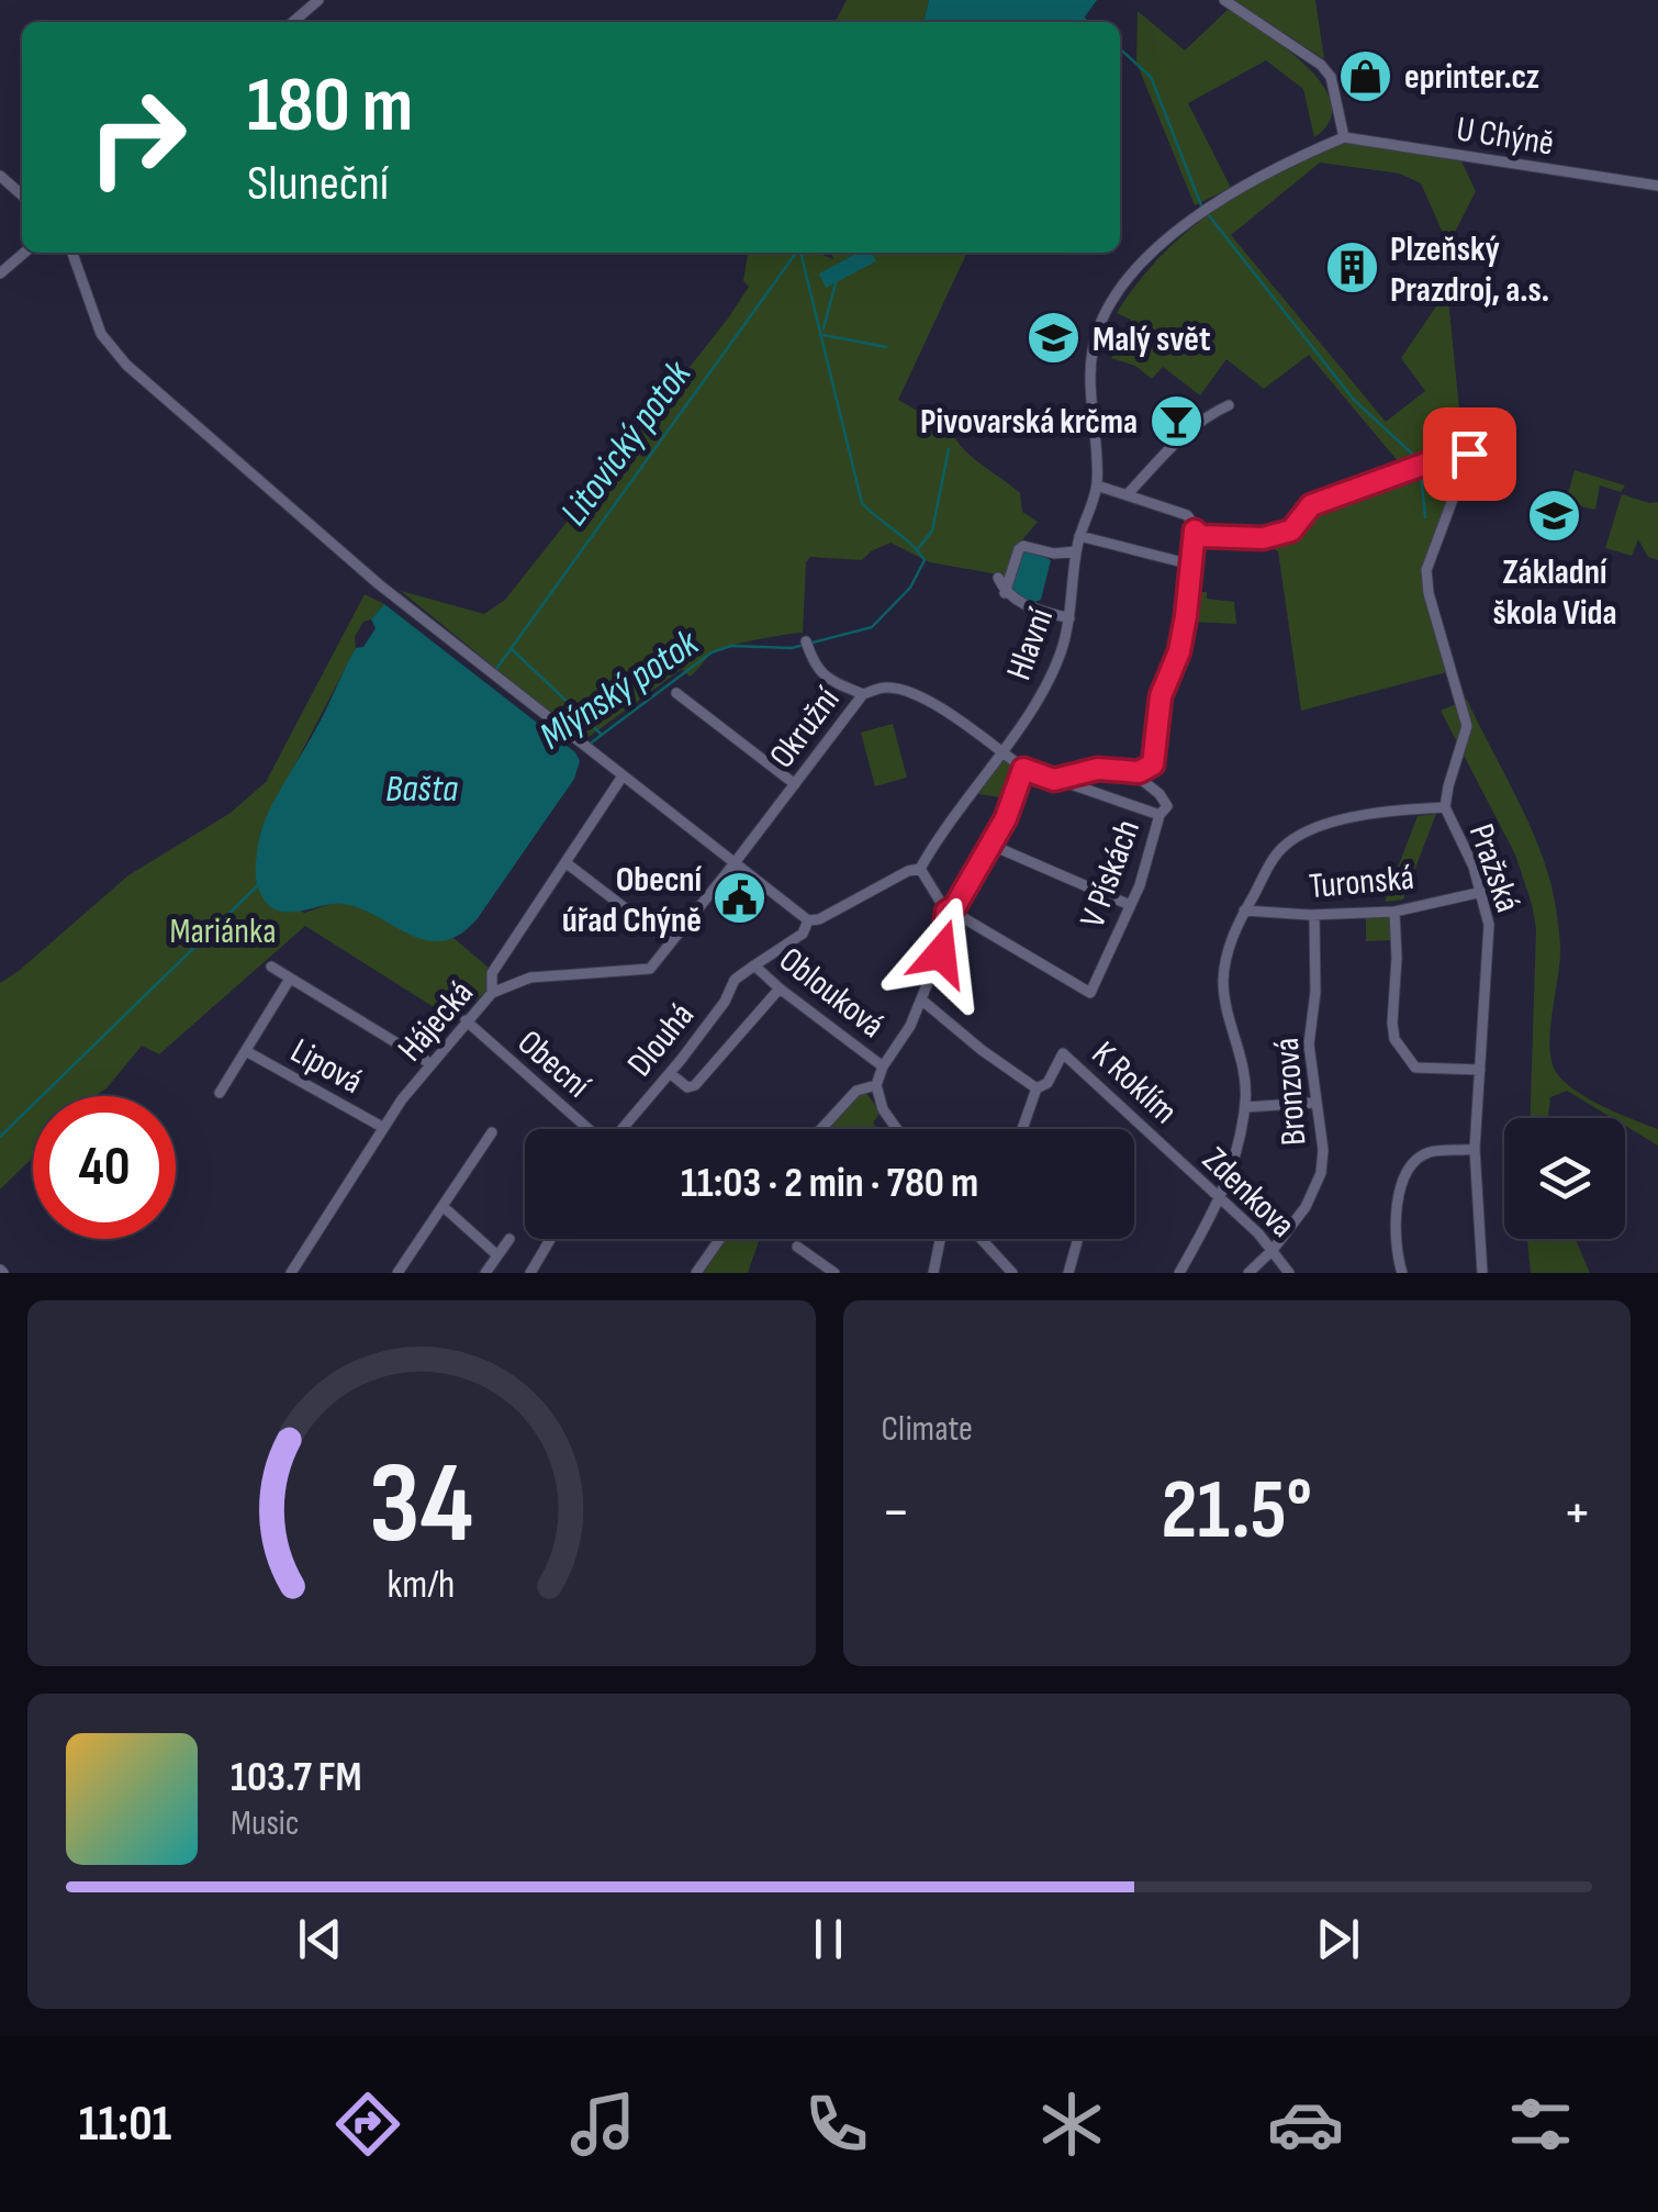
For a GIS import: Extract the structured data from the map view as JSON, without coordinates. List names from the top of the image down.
{
  "streets": {
    "street": [
      "U Chýně",
      "Hlavní",
      "Okružní",
      "Pražská",
      "V Pískách",
      "Turonská",
      "Oblouková",
      "Hájecká",
      "Dlouhá",
      "Obecní",
      "Lipová",
      "K Roklím",
      "Bronzová",
      "Zdenkova"
    ]
  },
  "crossings": [
    ["U Chýně", "Hlavní"],
    ["Hlavní", "Okružní"],
    ["Okružní", "V Pískách"],
    ["Okružní", "Hájecká"],
    ["Pražská", "Turonská"],
    ["Turonská", "Bronzová"],
    ["Oblouková", "Dlouhá"],
    ["Hájecká", "Obecní"],
    ["Hájecká", "Lipová"],
    ["K Roklím", "Zdenkova"],
    ["Bronzová", "Zdenkova"]
  ],
  "water": ["Litovický potok", "Mlýnský potok", "Bašta"],
  "parks": ["Mariánka"],
  "places": {
    "shop": ["eprinter.cz"],
    "building": ["Plzeňský Prazdroj, a.s."],
    "school or university": ["Malý svět", "Základní škola Vida"],
    "bar": ["Pivovarská krčma"],
    "public building": ["Obecní úřad Chýně"]
  },
  "page": {
    "turn": ["180 m", "Sluneční"],
    "limit": "40",
    "trip": "11:03 · 2 min · 780 m",
    "tile": "Climate",
    "heat": ["−", "21.5°", "+"],
    "song": ["103.7 FM", "Music"],
    "tabs": "11:01",
    "gauge": ["34", "km/h"]
  }
}
